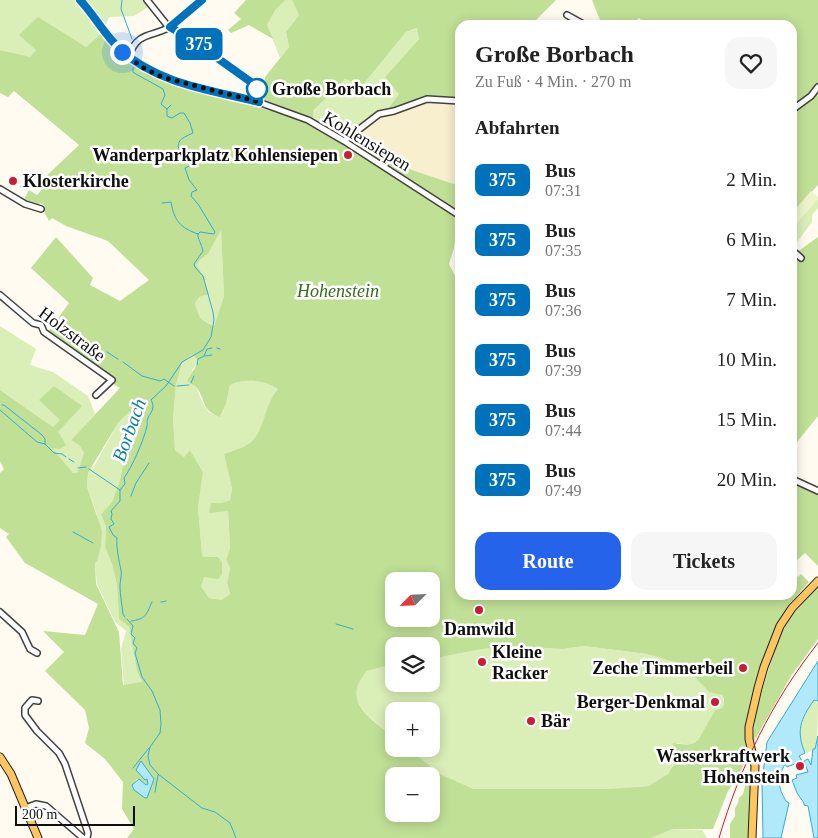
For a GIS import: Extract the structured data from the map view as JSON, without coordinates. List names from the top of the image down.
{
  "streets": {
    "street": ["Kohlensiepen", "Holzstraße"]
  },
  "water": ["Borbach"],
  "parks": ["Hohenstein"],
  "places": [
    "Große Borbach",
    "Wanderparkplatz Kohlensiepen",
    "Klosterkirche",
    "Damwild",
    "Kleine Racker",
    "Zeche Timmerbeil",
    "Berger-Denkmal",
    "Bär",
    "Wasserkraftwerk Hohenstein"
  ],
  "lines": ["bus line 375"],
  "scale_bar": "200 m",
  "north": "bottom left",
  "page": {
    "on_map": "375",
    "heading": [
      ["Große Borbach", "Zu Fuß · 4 Min. · 270 m"],
      "Abfahrten"
    ],
    "list": [
      {
        "mark": "375",
        "name": "Bus",
        "note": "07:31",
        "value": "2 Min."
      },
      {
        "mark": "375",
        "name": "Bus",
        "note": "07:35",
        "value": "6 Min."
      },
      {
        "mark": "375",
        "name": "Bus",
        "note": "07:36",
        "value": "7 Min."
      },
      {
        "mark": "375",
        "name": "Bus",
        "note": "07:39",
        "value": "10 Min."
      },
      {
        "mark": "375",
        "name": "Bus",
        "note": "07:44",
        "value": "15 Min."
      },
      {
        "mark": "375",
        "name": "Bus",
        "note": "07:49",
        "value": "20 Min."
      }
    ],
    "buttons": ["Route", "Tickets"],
    "map_buttons": ["+", "−"],
    "scale": "200 m"
  }
}
